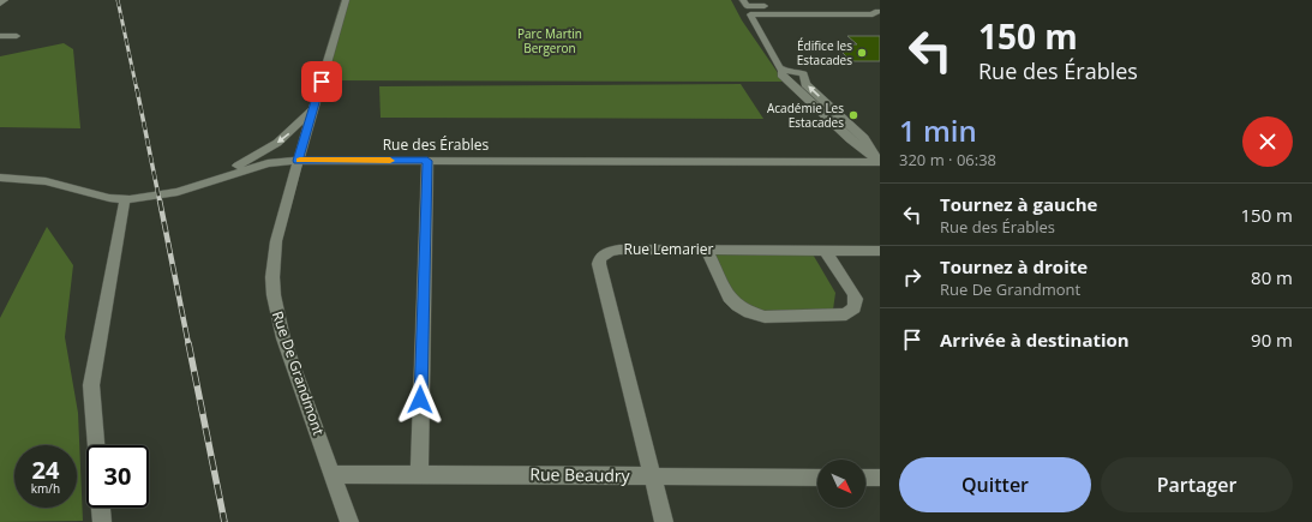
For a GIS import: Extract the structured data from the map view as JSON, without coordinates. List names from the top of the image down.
{
  "streets": {
    "street": [
      "Rue des Érables",
      "Rue Lemarier",
      "Rue De Grandmont",
      "Rue Beaudry"
    ]
  },
  "crossings": [
    ["Rue des Érables", "Rue De Grandmont"],
    ["Rue Lemarier", "Rue Beaudry"],
    ["Rue De Grandmont", "Rue Beaudry"]
  ],
  "parks": ["Parc Martin Bergeron"],
  "places": ["Édifice les Estacades", "Académie Les Estacades"],
  "north": "bottom right",
  "page": {
    "turn": ["150 m", "Rue des Érables"],
    "heading": ["1 min", "320 m · 06:38"],
    "list": [
      {
        "name": "Tournez à gauche",
        "note": "Rue des Érables",
        "value": "150 m"
      },
      {
        "name": "Tournez à droite",
        "note": "Rue De Grandmont",
        "value": "80 m"
      },
      {
        "name": "Arrivée à destination",
        "value": "90 m"
      }
    ],
    "speed": "24 km/h",
    "limit": "30",
    "buttons": ["Quitter", "Partager"]
  }
}
